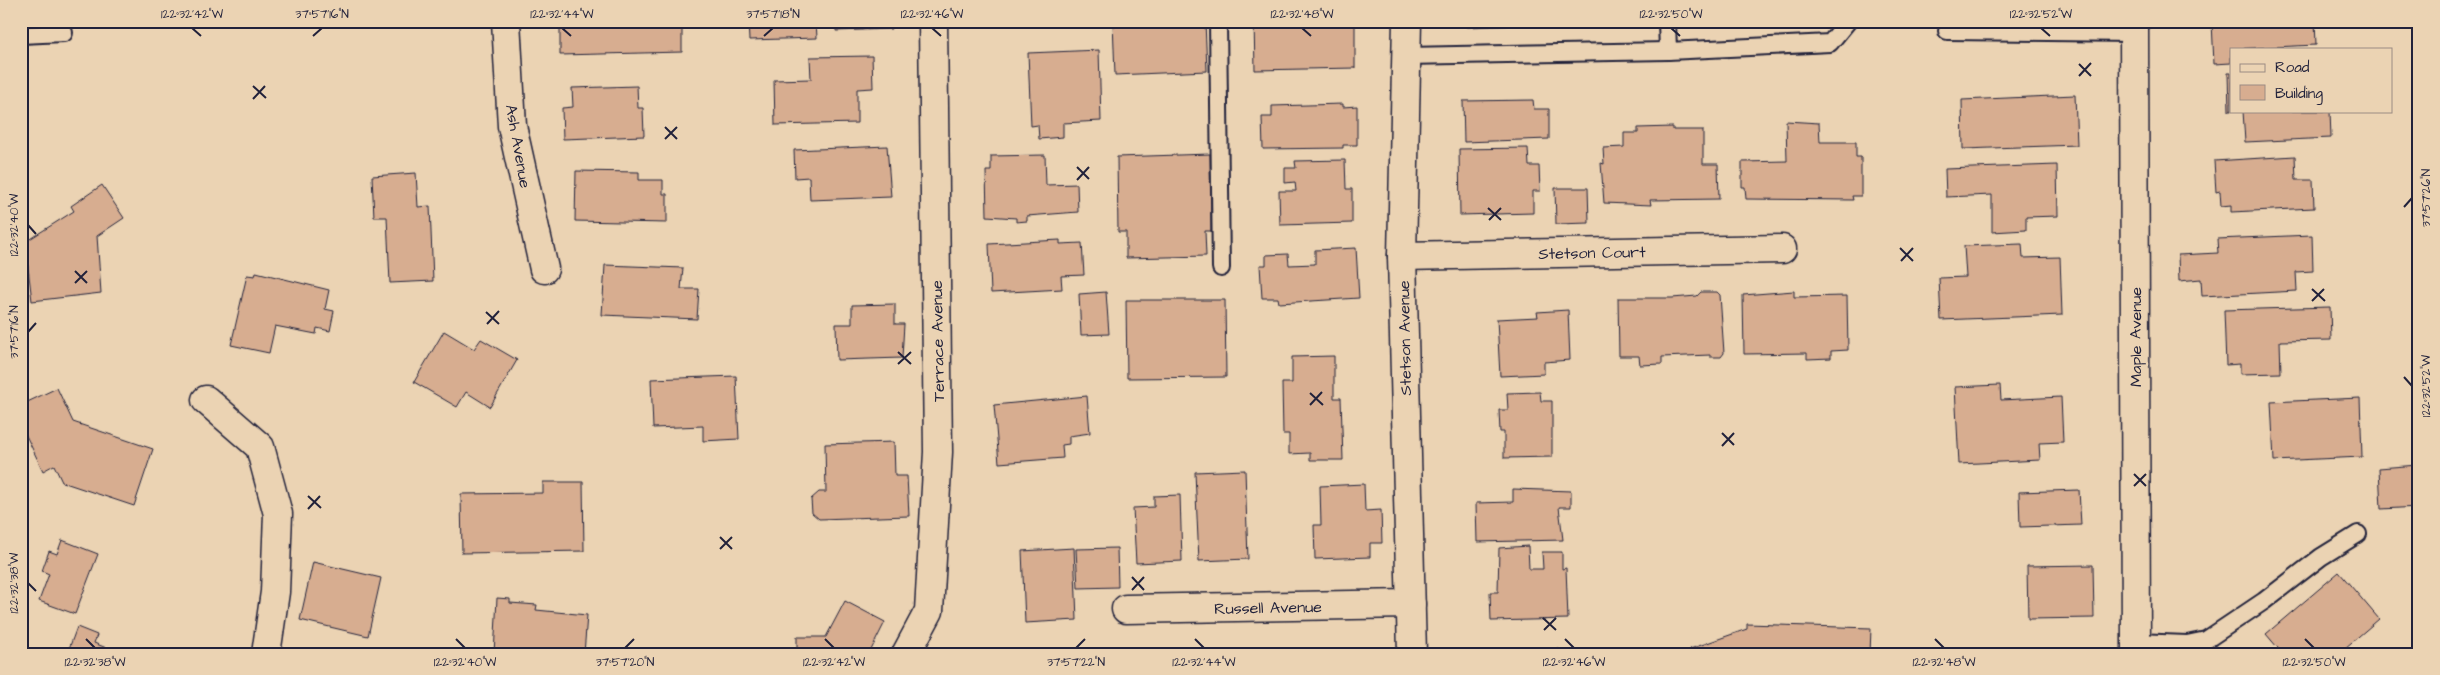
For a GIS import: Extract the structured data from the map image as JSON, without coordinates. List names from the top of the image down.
{
  "streets": {
    "street": [
      "Ash Avenue",
      "Stetson Court",
      "Maple Avenue",
      "Stetson Avenue",
      "Terrace Avenue",
      "Russell Avenue"
    ]
  },
  "crossings": [
    ["Stetson Court", "Stetson Avenue"],
    ["Stetson Avenue", "Russell Avenue"]
  ],
  "legend": ["Road", "Building"],
  "coordinates": [
    "122°32'42\"W",
    "37°57'16\"N",
    "122°32'44\"W",
    "37°57'18\"N",
    "122°32'46\"W",
    "122°32'48\"W",
    "122°32'50\"W",
    "122°32'52\"W",
    "37°57'26\"N",
    "122°32'40\"W",
    "122°32'38\"W",
    "37°57'20\"N",
    "37°57'22\"N"
  ]
}
